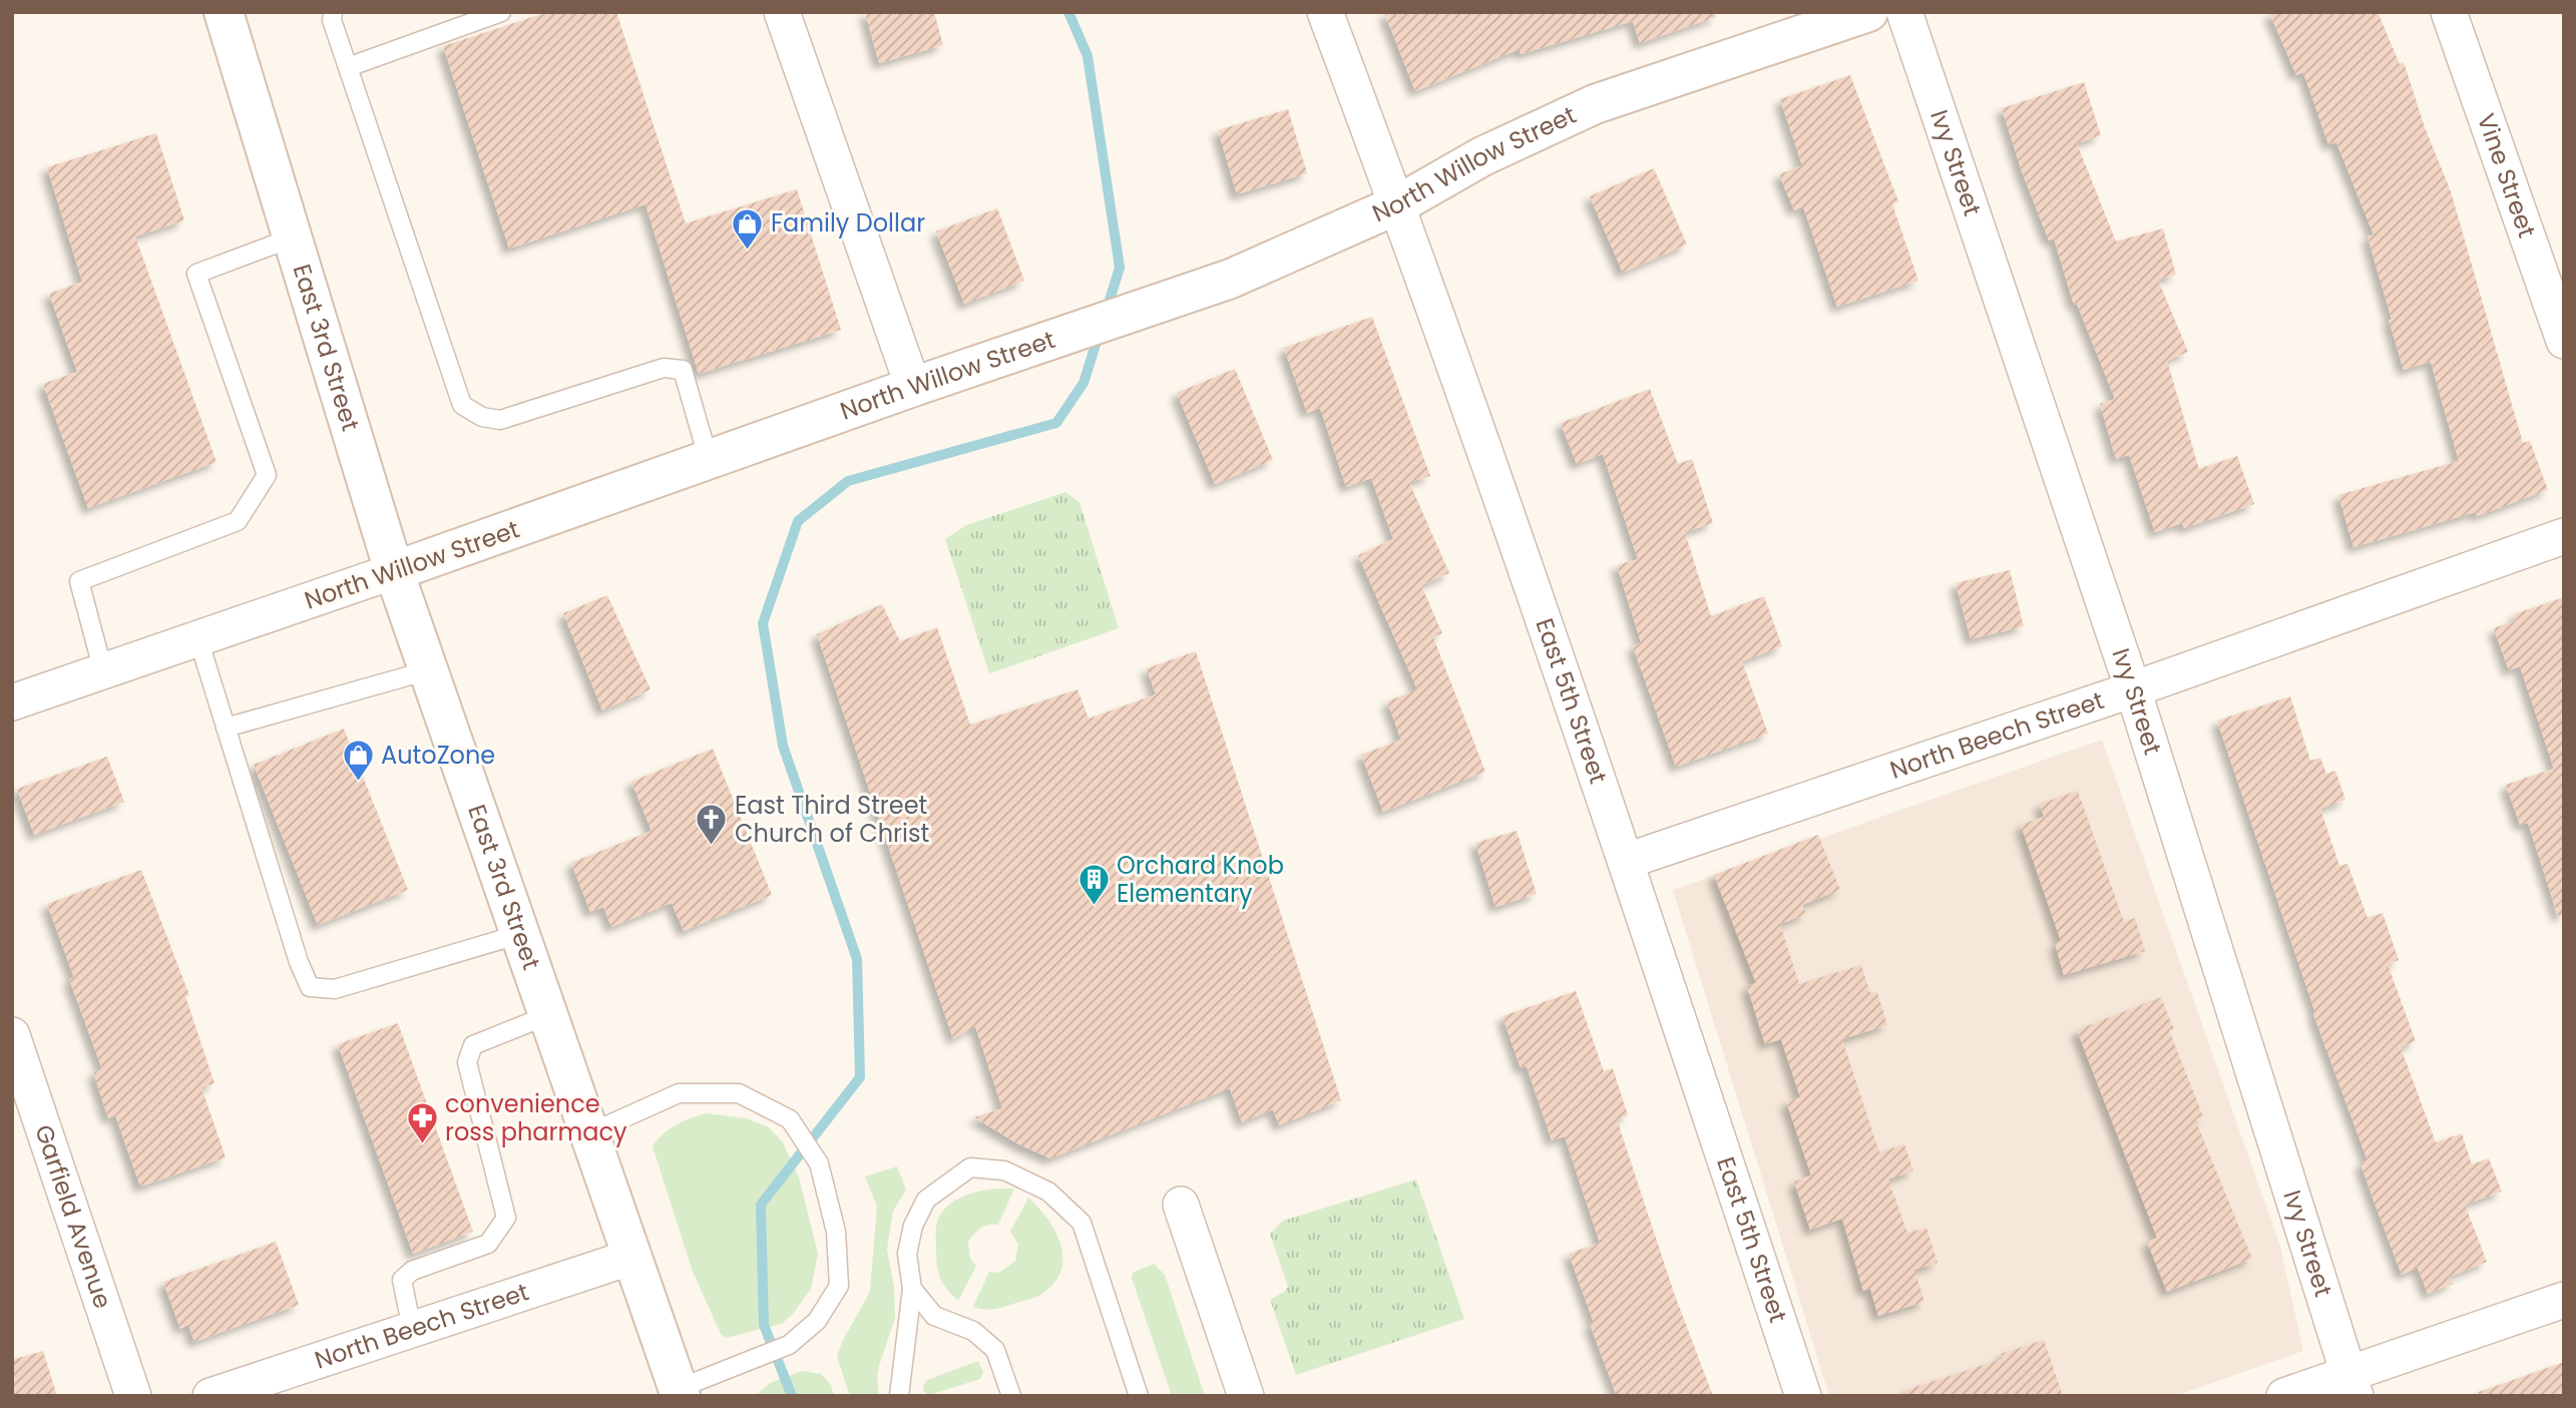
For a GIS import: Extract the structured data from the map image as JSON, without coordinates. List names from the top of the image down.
{
  "streets": {
    "main road": ["North Willow Street", "East 3rd Street"],
    "street": [
      "Ivy Street",
      "Vine Street",
      "East 5th Street",
      "North Beech Street",
      "Garfield Avenue"
    ]
  },
  "crossings": [
    ["Ivy Street", "North Beech Street"],
    ["North Willow Street", "East 3rd Street"],
    ["North Willow Street", "East 5th Street"],
    ["East 3rd Street", "North Beech Street"],
    ["East 5th Street", "North Beech Street"]
  ],
  "places": {
    "shop": ["Family Dollar", "AutoZone"],
    "church": ["East Third Street Church of Christ"],
    "building": ["Orchard Knob Elementary"],
    "pharmacy": ["convenience ross pharmacy"]
  }
}
